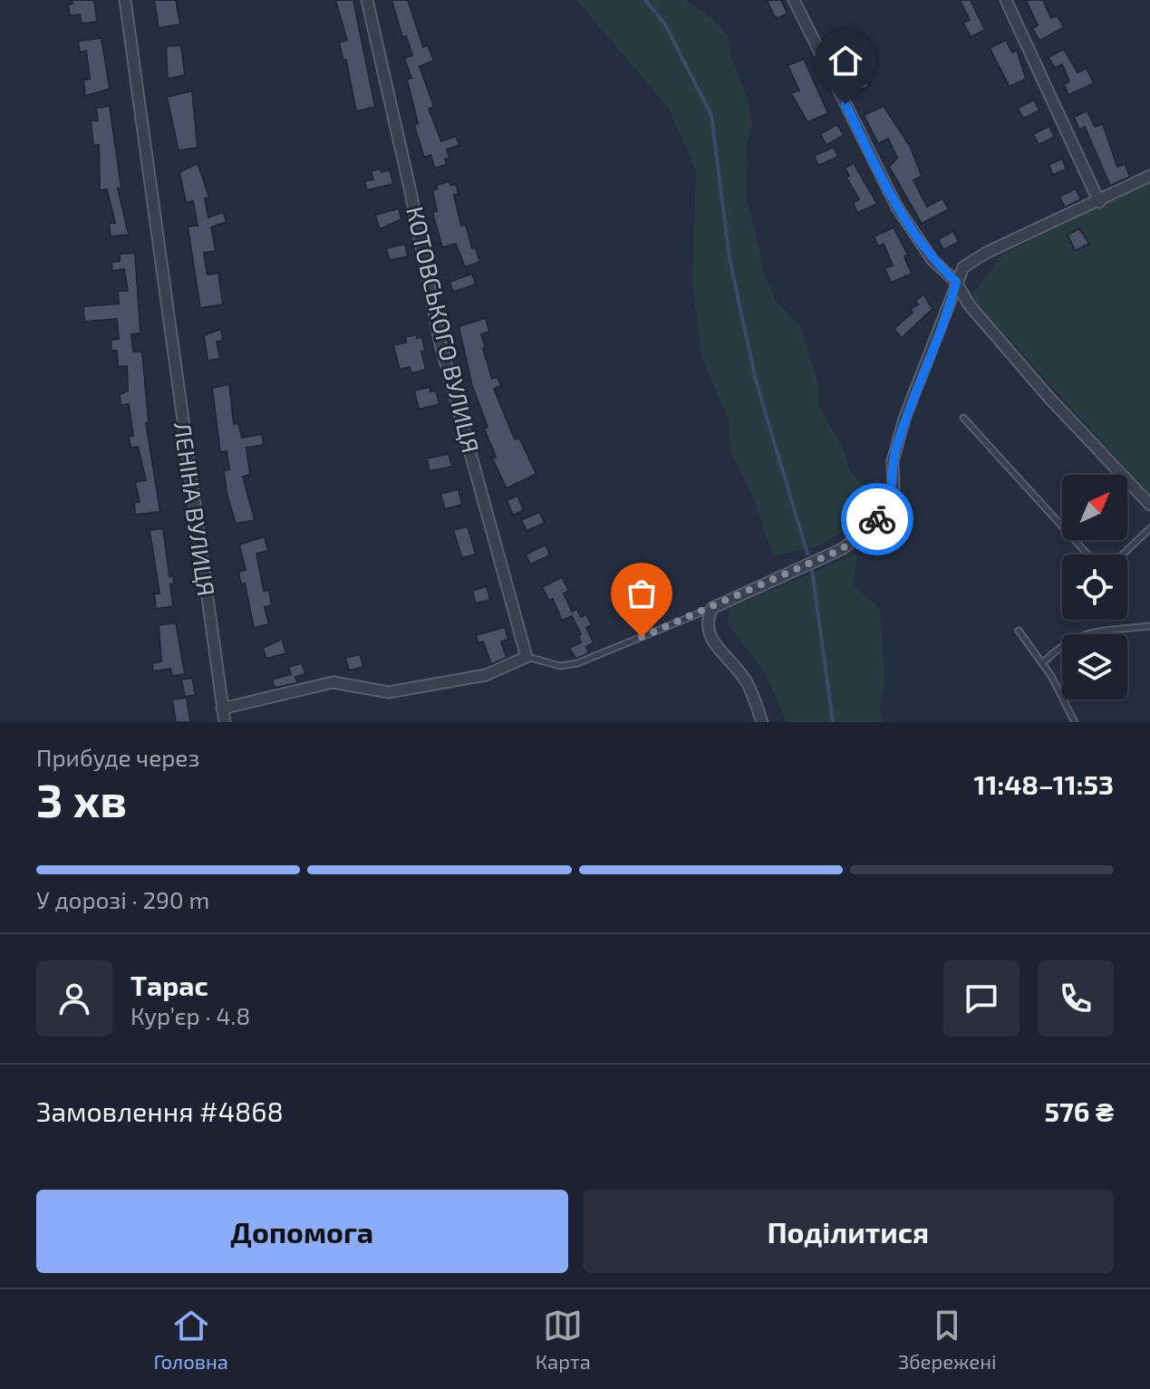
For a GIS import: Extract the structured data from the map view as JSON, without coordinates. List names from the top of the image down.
{
  "streets": {
    "street": ["КОТОВСЬКОГО ВУЛИЦЯ", "ЛЕНІНА ВУЛИЦЯ"]
  },
  "north": "top right",
  "page": {
    "heading": ["3 хв", "Прибуде через", "11:48–11:53"],
    "panel": [
      "Тарас",
      "Кур’єр · 4.8",
      "Замовлення #4868",
      "576 ₴"
    ],
    "bar": "У дорозі · 290 m",
    "buttons": ["Допомога", "Поділитися"],
    "tabs": ["Головна", "Карта", "Збережені"]
  }
}
